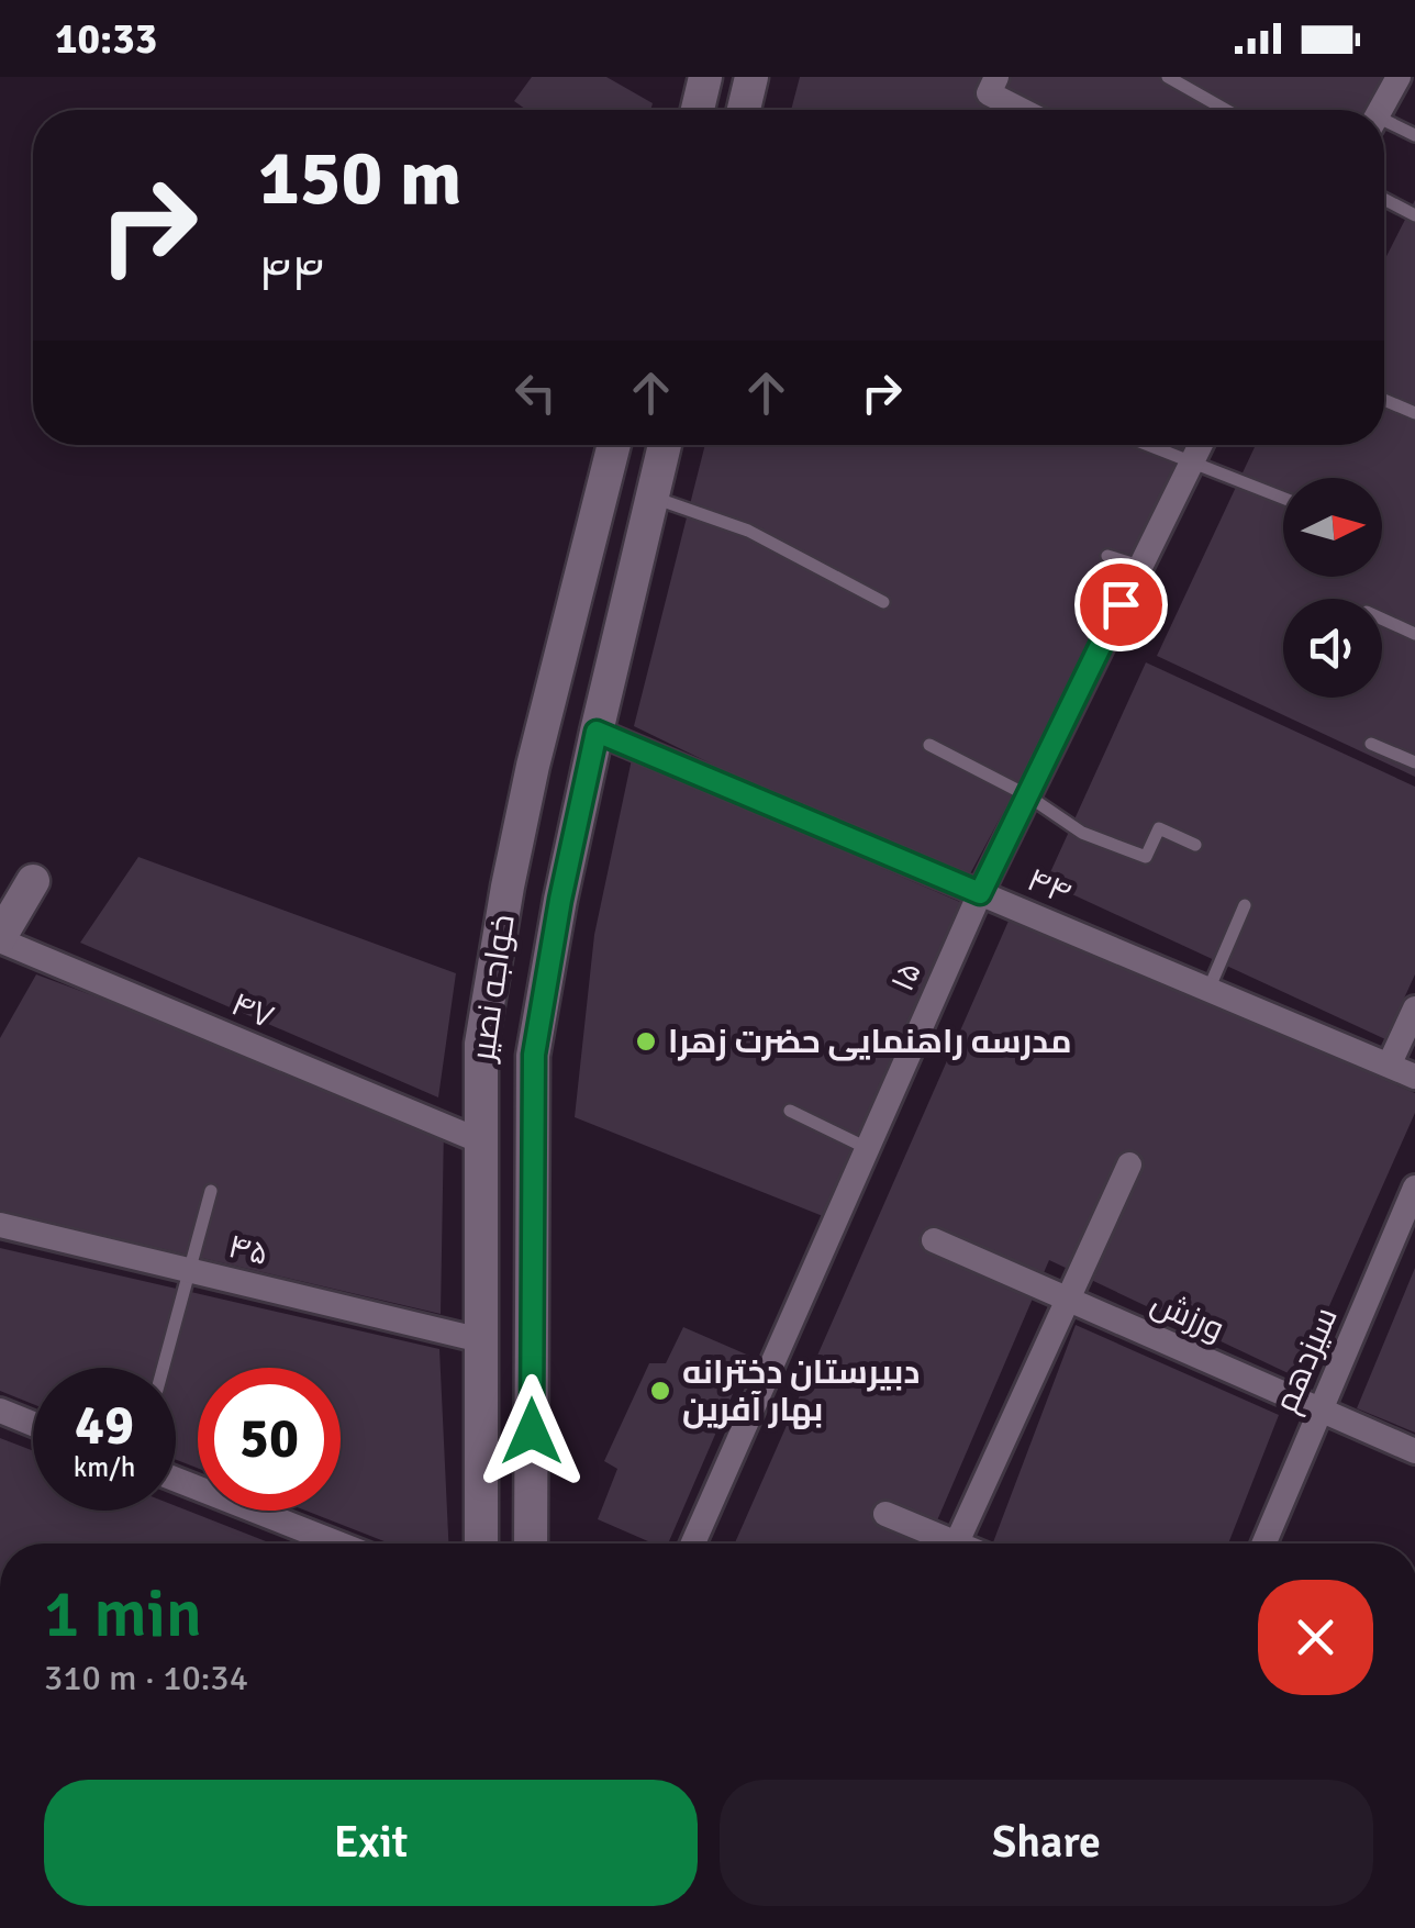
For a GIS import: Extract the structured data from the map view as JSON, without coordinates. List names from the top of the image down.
{
  "streets": {
    "main road": ["خواجه نصیر"],
    "street": [
      "۴۴",
      "۱۵",
      "۴۷",
      "۴۵",
      "ورزش",
      "سیزدهم"
    ]
  },
  "crossings": [
    ["۴۴", "۱۵"],
    ["۴۴", "خواجه نصیر"],
    ["خواجه نصیر", "۴۷"],
    ["خواجه نصیر", "۴۵"],
    ["ورزش", "سیزدهم"]
  ],
  "places": ["مدرسه راهنمایی حضرت زهرا", "دبیرستان دخترانه بهار آفرین"],
  "north": "right",
  "page": {
    "status": "10:33",
    "turn": ["150 m", "۴۴"],
    "speed": "49 km/h",
    "limit": "50",
    "heading": ["1 min", "310 m · 10:34"],
    "buttons": ["Exit", "Share"]
  }
}
